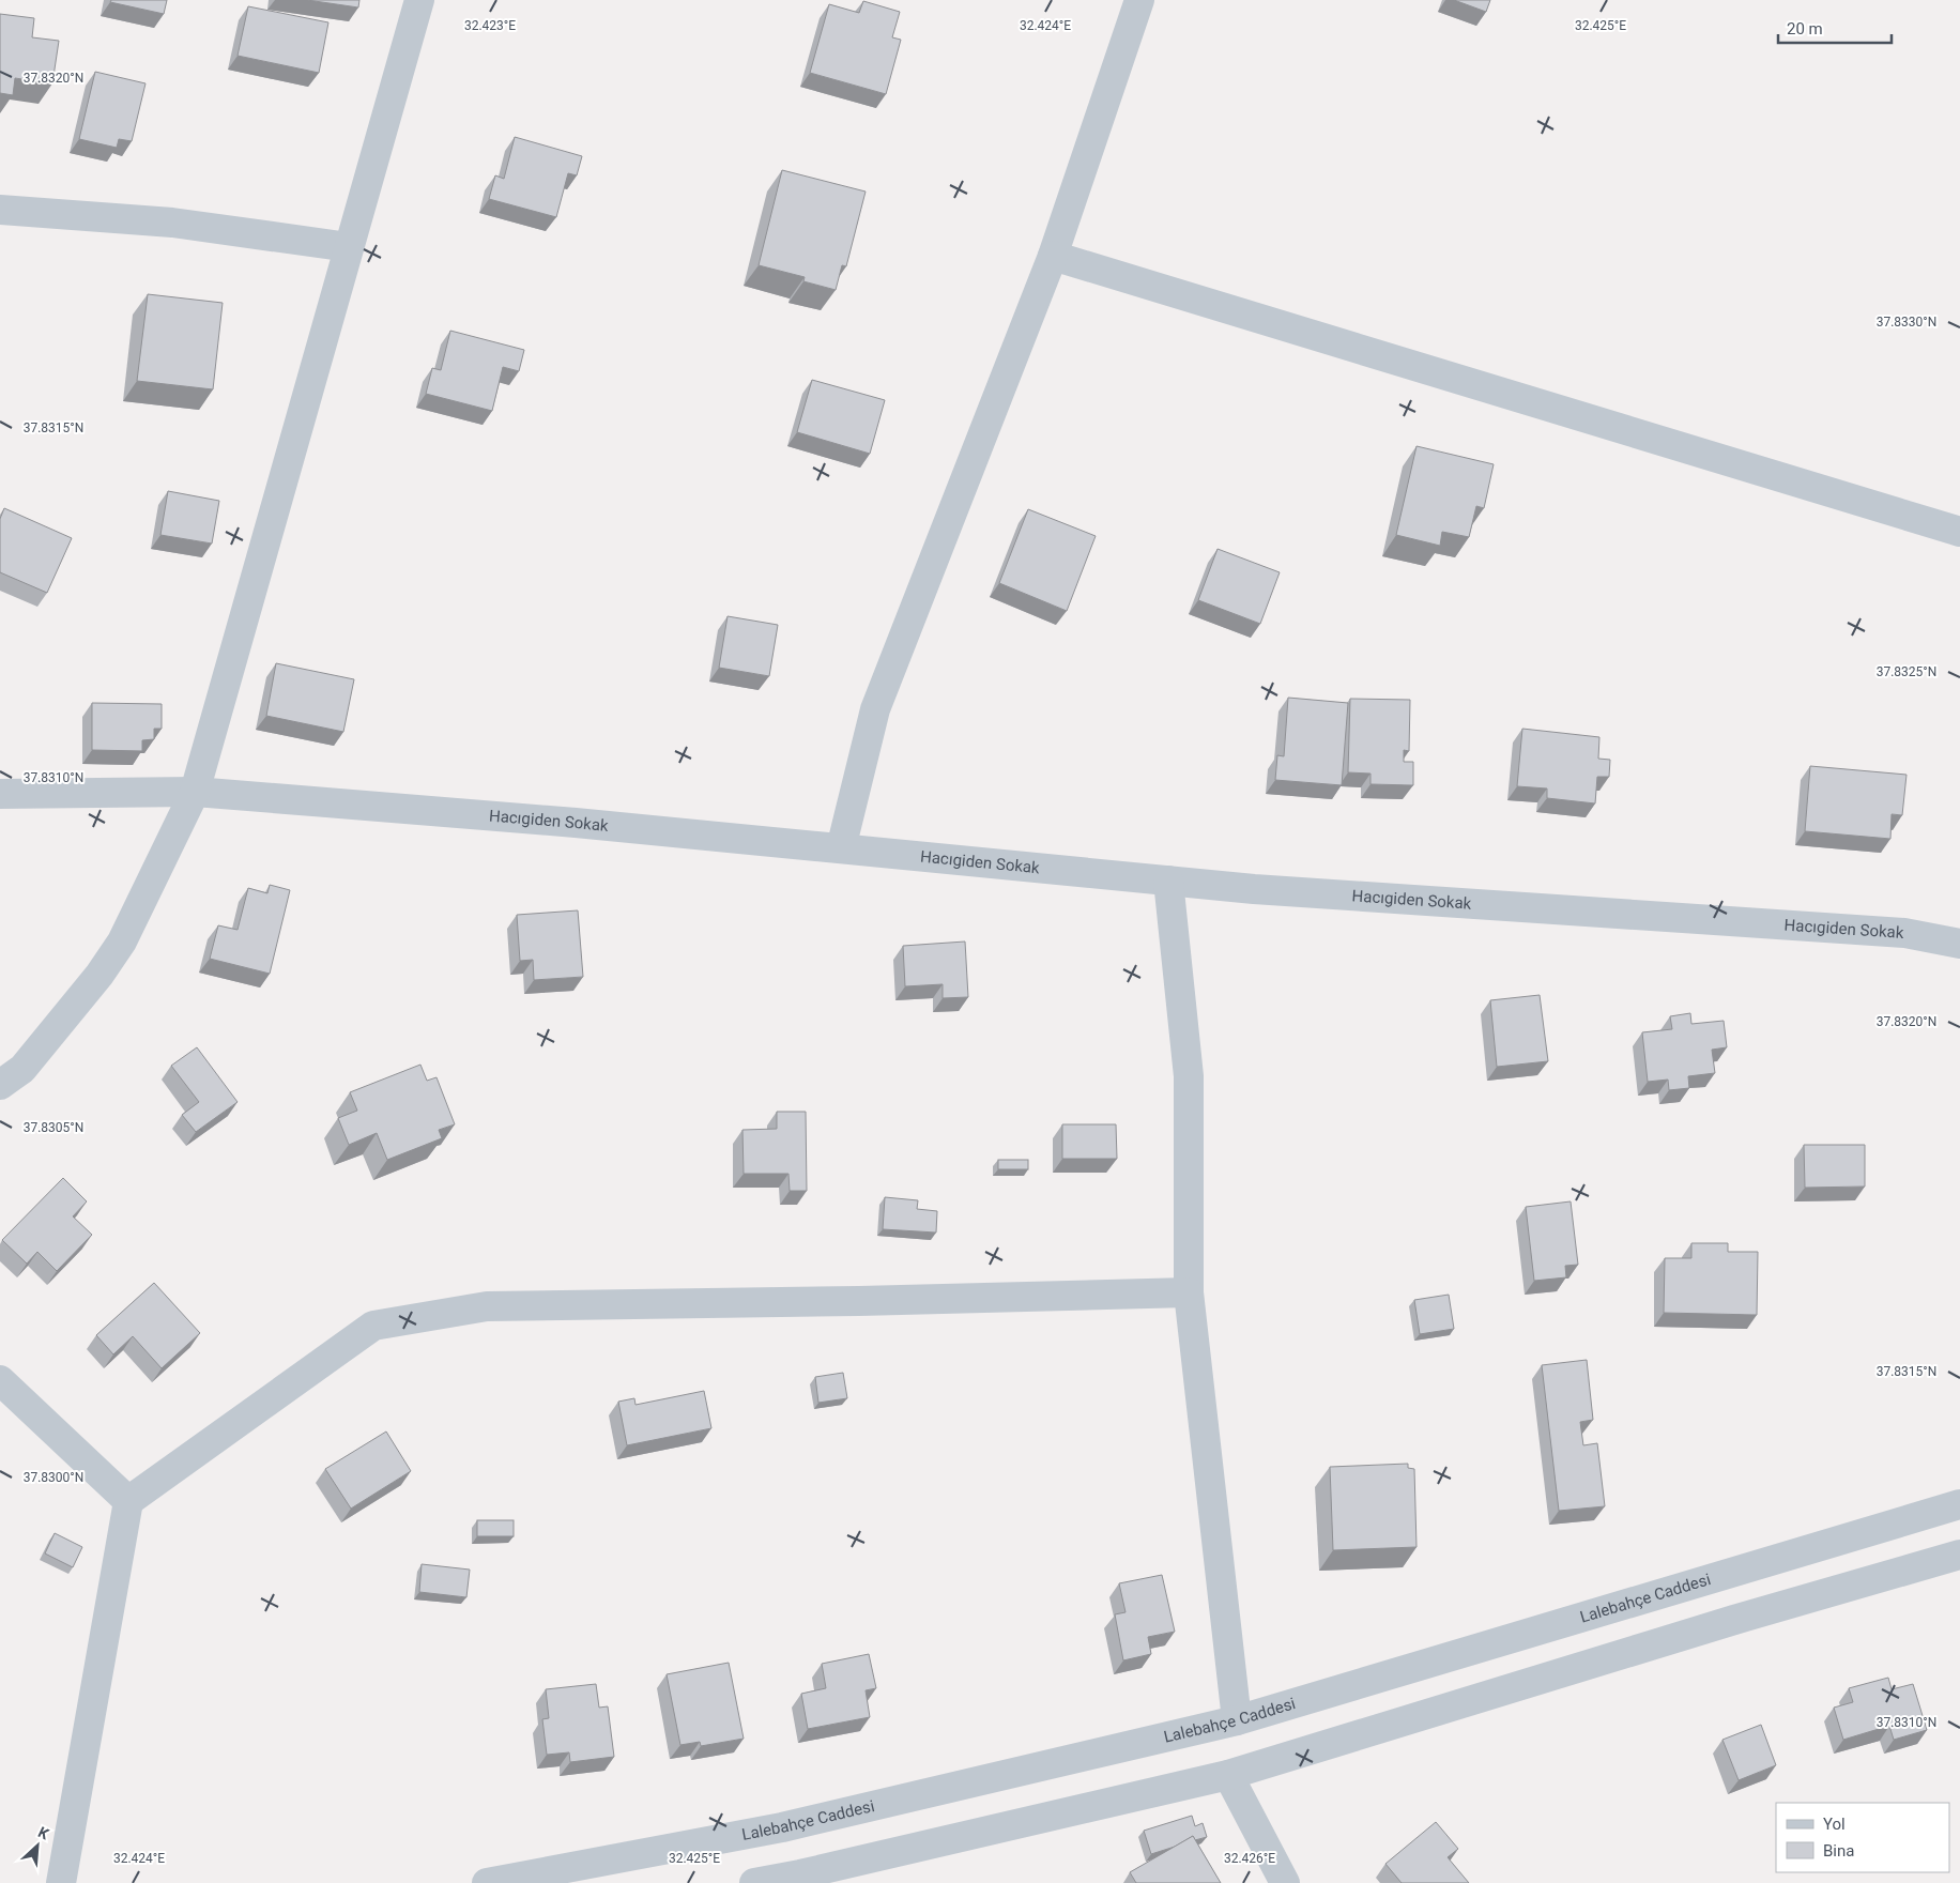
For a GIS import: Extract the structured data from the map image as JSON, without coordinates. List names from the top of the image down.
{
  "streets": {
    "street": ["Hacıgiden Sokak", "Lalebahçe Caddesi"]
  },
  "legend": ["Yol", "Bina"],
  "scale_bar": "20 m",
  "north": "top right",
  "coordinates": [
    "32.423°E",
    "32.424°E",
    "32.425°E",
    "37.8320°N",
    "37.8330°N",
    "37.8315°N",
    "37.8325°N",
    "37.8310°N",
    "37.8305°N",
    "37.8300°N",
    "32.426°E"
  ]
}
